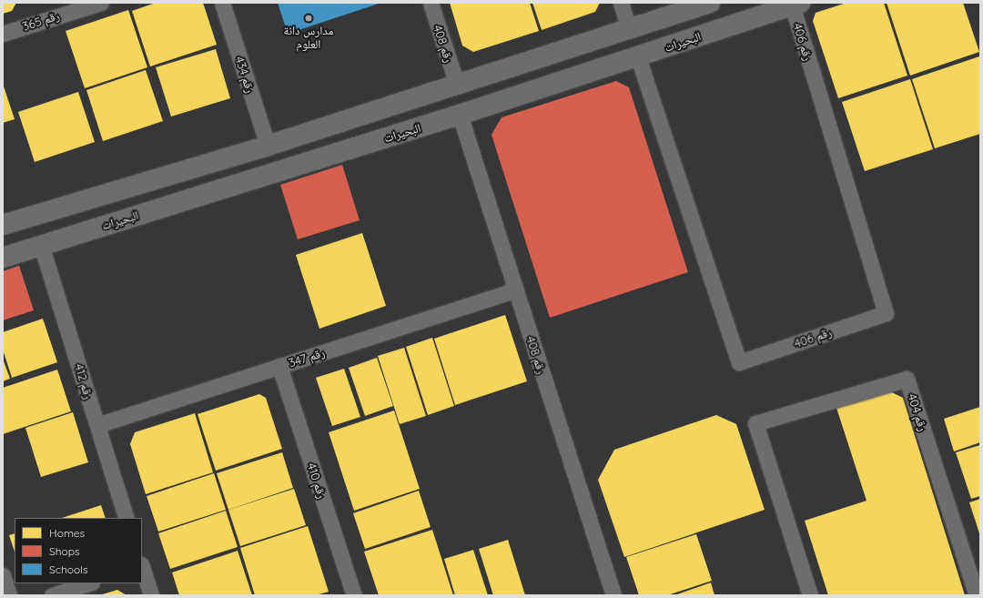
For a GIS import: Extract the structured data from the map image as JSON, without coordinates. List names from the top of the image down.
{
  "streets": {
    "street": [
      "رقم 365",
      "البحيرات",
      "رقم 406",
      "رقم 408",
      "رقم 434",
      "رقم 347",
      "رقم 412",
      "رقم 404",
      "رقم 410"
    ]
  },
  "crossings": [
    ["البحيرات", "رقم 406"],
    ["البحيرات", "رقم 408"],
    ["البحيرات", "رقم 412"],
    ["رقم 408", "رقم 347"],
    ["رقم 347", "رقم 412"],
    ["رقم 347", "رقم 410"]
  ],
  "places": ["مدارس دانة العلوم"],
  "legend": ["Homes", "Shops", "Schools"]
}
